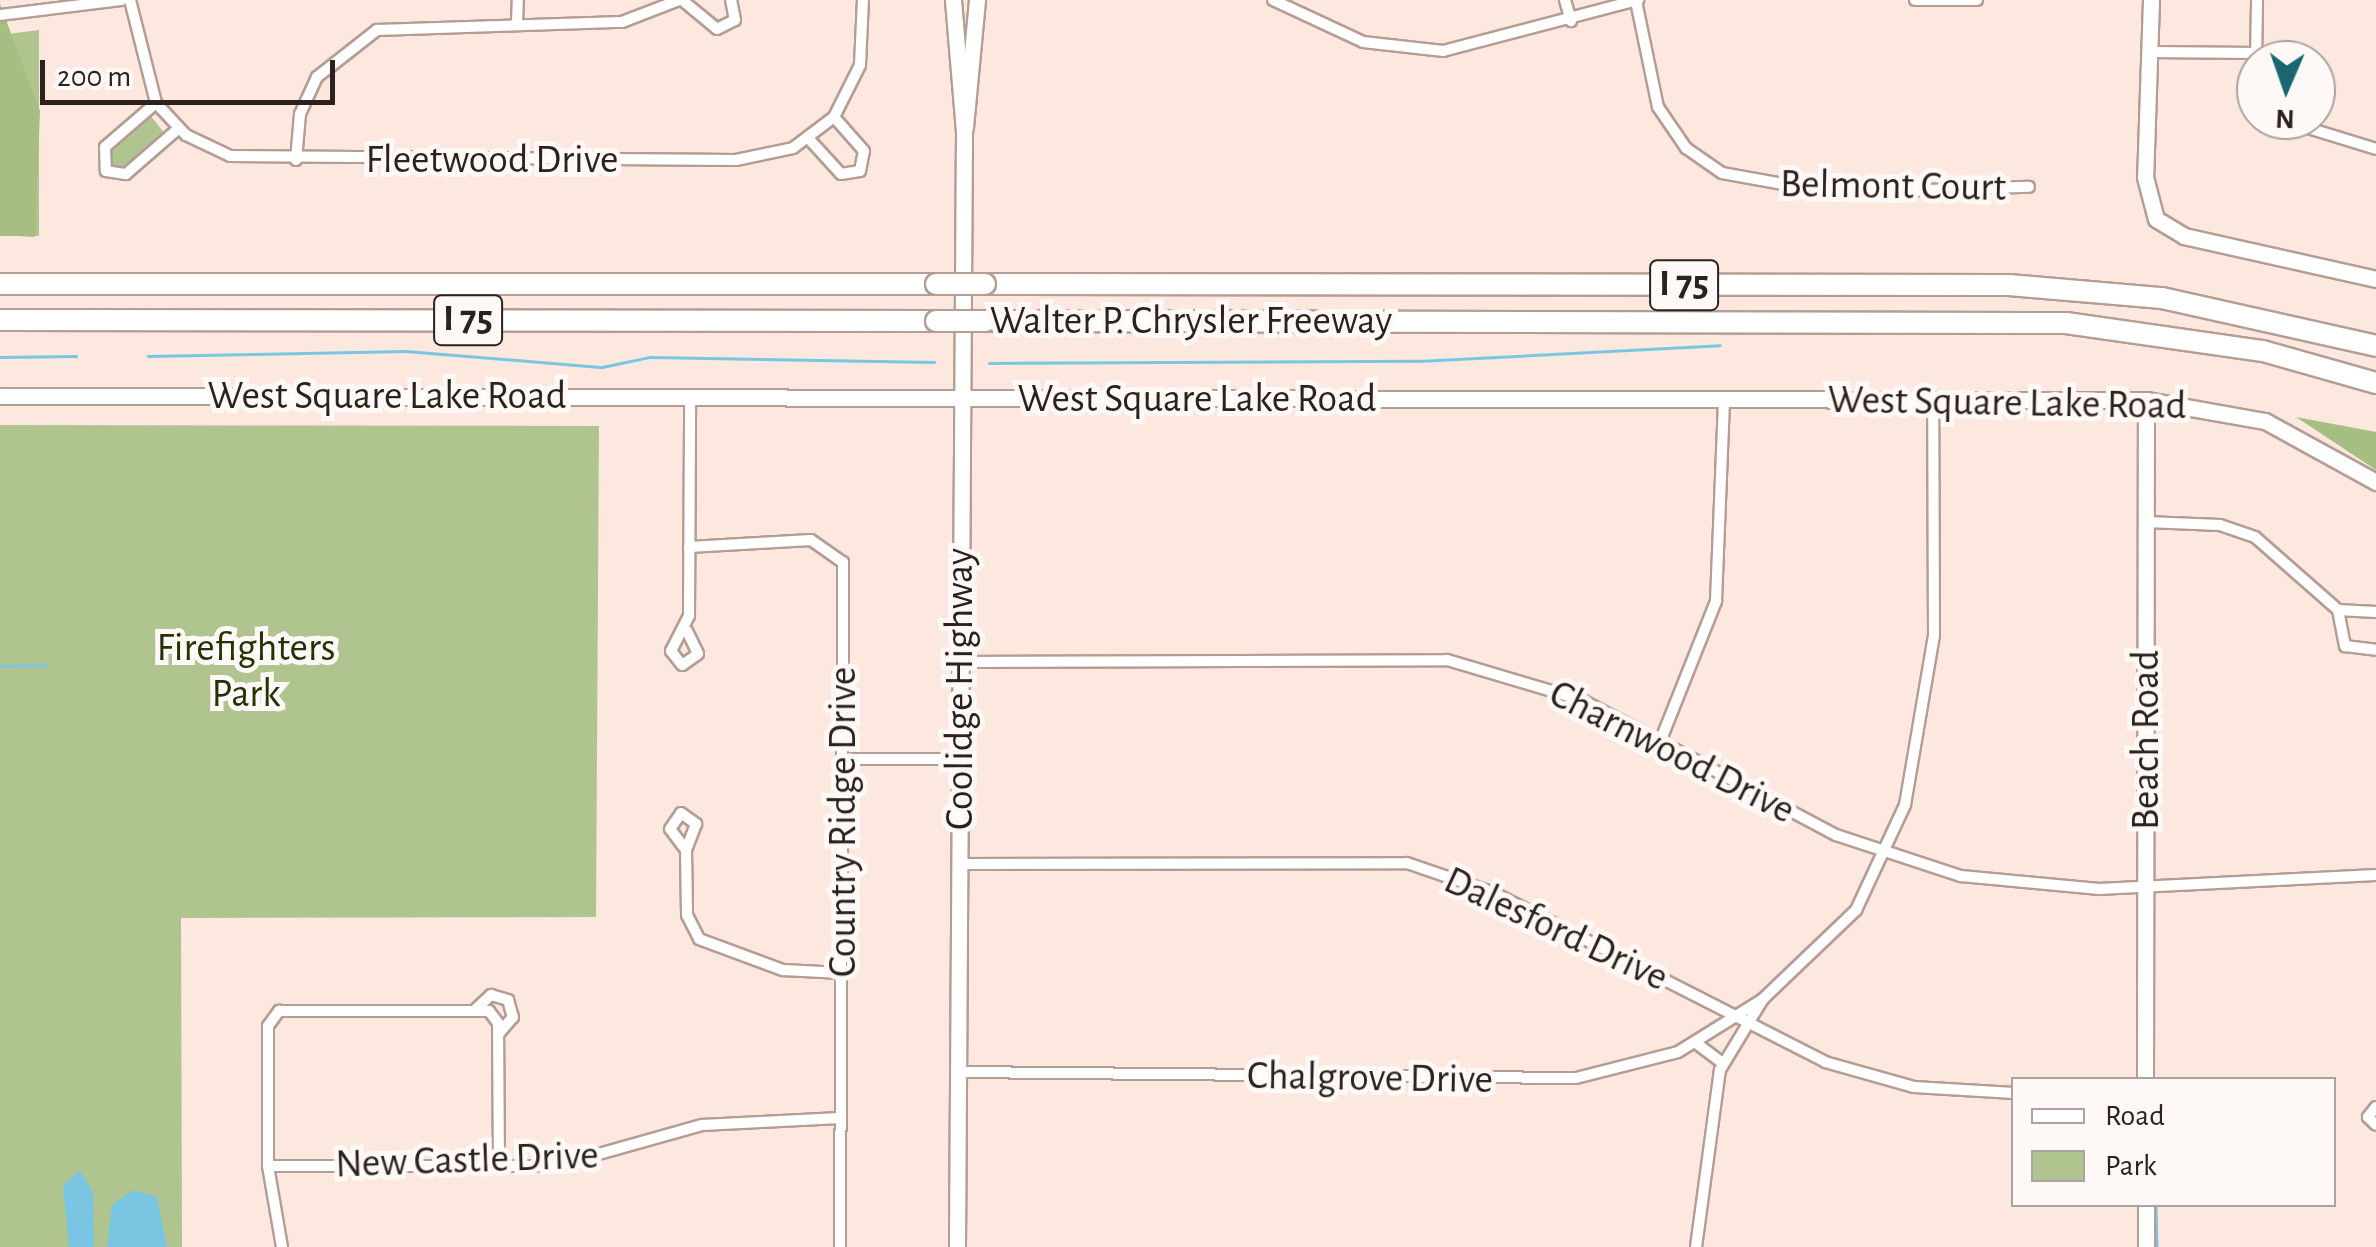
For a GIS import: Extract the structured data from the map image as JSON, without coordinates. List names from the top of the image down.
{
  "streets": {
    "highway": ["I 75", "Walter P. Chrysler Freeway"],
    "main road": ["West Square Lake Road", "Coolidge Highway", "Beach Road"],
    "street": [
      "Fleetwood Drive",
      "Belmont Court",
      "Charnwood Drive",
      "Country Ridge Drive",
      "Dalesford Drive",
      "Chalgrove Drive",
      "New Castle Drive"
    ]
  },
  "crossings": [
    ["West Square Lake Road", "Coolidge Highway"],
    ["West Square Lake Road", "Beach Road"],
    ["Coolidge Highway", "Charnwood Drive"],
    ["Coolidge Highway", "Dalesford Drive"],
    ["Coolidge Highway", "Chalgrove Drive"],
    ["Beach Road", "Charnwood Drive"],
    ["Country Ridge Drive", "New Castle Drive"],
    ["Dalesford Drive", "Chalgrove Drive"]
  ],
  "parks": ["Firefighters Park"],
  "legend": ["Road", "Park"],
  "scale_bar": "200 m",
  "north": "bottom"
}
